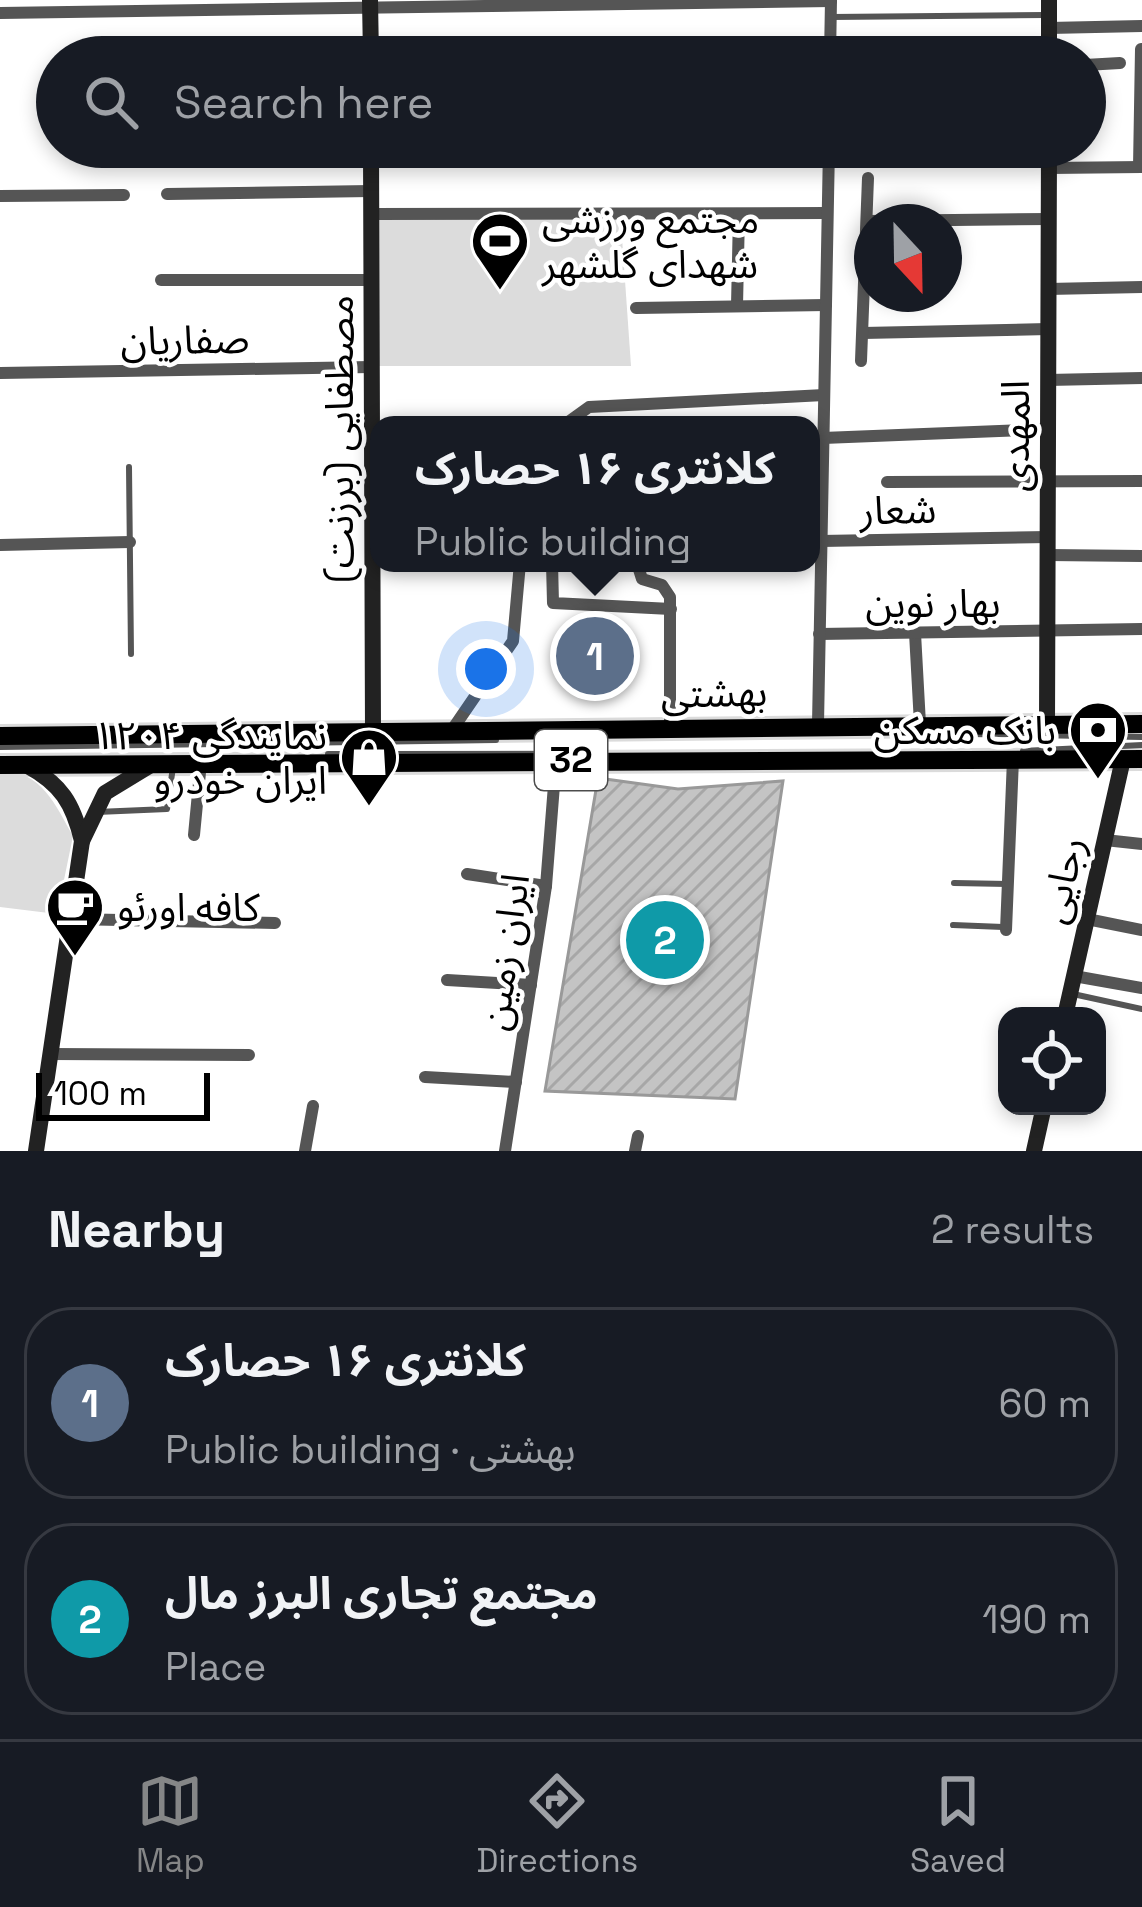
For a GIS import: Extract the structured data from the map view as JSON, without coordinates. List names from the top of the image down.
{
  "streets": {
    "main road": ["بهشتی", "32"],
    "street": [
      "صفاریان",
      "المهدی",
      "مصطفایی (برزنت)",
      "شعار",
      "بهار نوین",
      "رجایی",
      "ایران زمین"
    ]
  },
  "crossings": [
    ["صفاریان", "مصطفایی (برزنت)"],
    ["المهدی", "شعار"],
    ["المهدی", "بهار نوین"],
    ["المهدی", "بهشتی"],
    ["مصطفایی (برزنت)", "بهشتی"],
    ["بهشتی", "رجایی"],
    ["بهشتی", "ایران زمین"]
  ],
  "places": {
    "sports": ["مجتمع ورزشی شهدای گلشهر"],
    "bank": ["بانک مسکن"],
    "shop": ["۱۲۰۴ نمایندگی ایران خودرو"],
    "cafe": ["کافه اورئو"]
  },
  "scale_bar": "100 m",
  "north": "bottom",
  "page": {
    "search": "Search here",
    "popup": ["کلانتری ۱۶ حصارک", "Public building"],
    "pins": ["1", "2"],
    "scale": "100 m",
    "heading": ["Nearby", "2 results"],
    "list": [
      {
        "mark": "1",
        "name": "کلانتری ۱۶ حصارک",
        "note": "Public building · بهشتی",
        "value": "60 m"
      },
      {
        "mark": "2",
        "name": "مجتمع تجاری البرز مال",
        "note": "Place",
        "value": "190 m"
      }
    ],
    "nav": ["Map", "Directions", "Saved"]
  }
}
